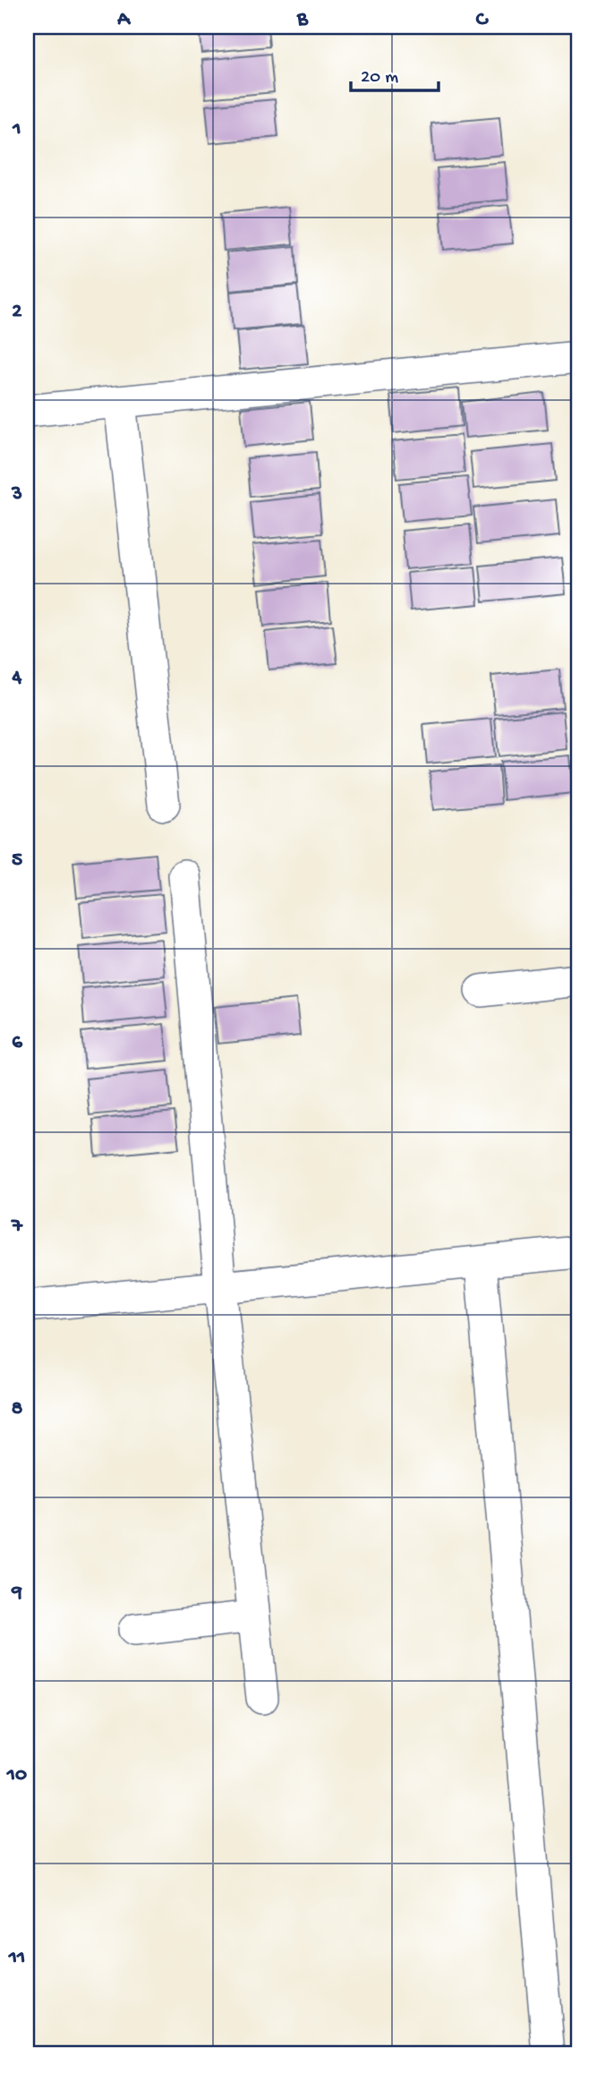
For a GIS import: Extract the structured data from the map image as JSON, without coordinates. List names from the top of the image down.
{
  "scale_bar": "20 m",
  "grid": {
    "columns": ["A", "B", "C"],
    "rows": [
      "1",
      "2",
      "3",
      "4",
      "5",
      "6",
      "7",
      "8",
      "9",
      "10",
      "11"
    ]
  }
}
